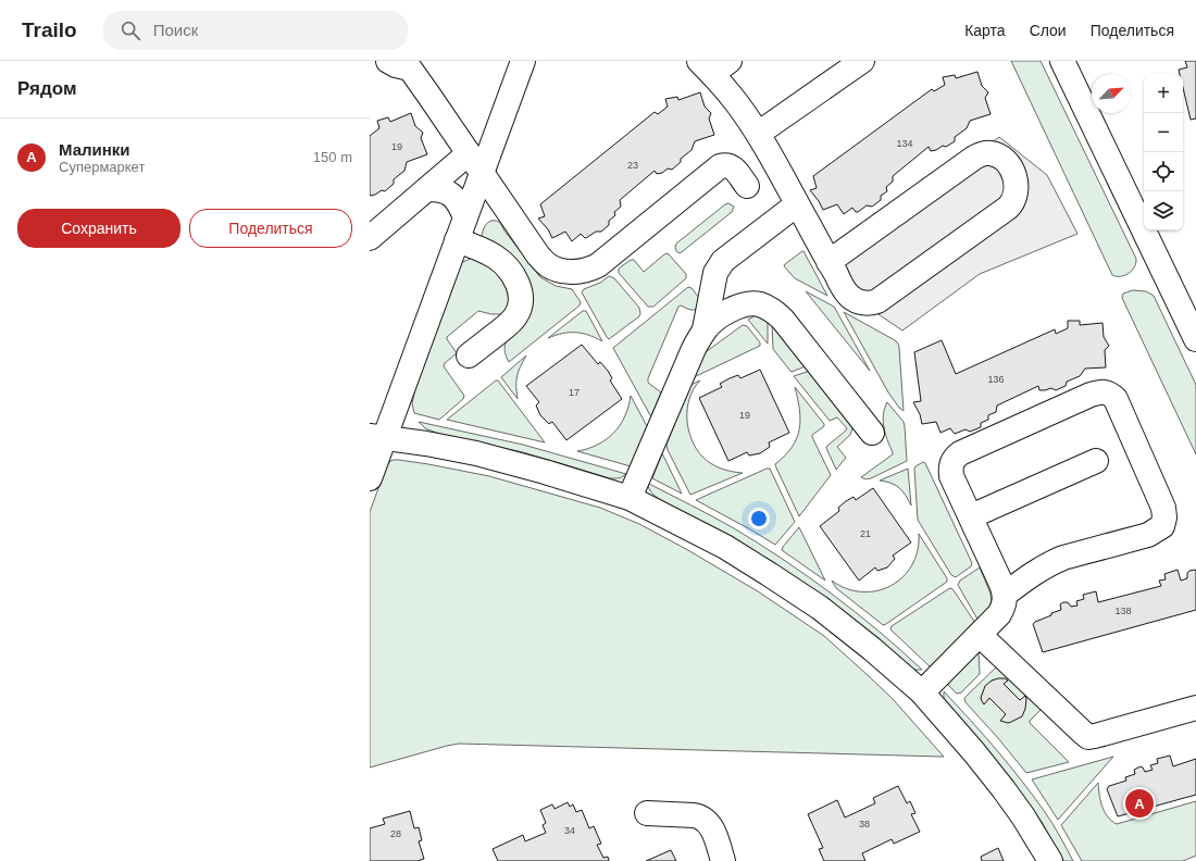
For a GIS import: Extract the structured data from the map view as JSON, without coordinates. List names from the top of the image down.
{
  "house_numbers": [
    "134",
    "19",
    "23",
    "136",
    "17",
    "19",
    "21",
    "138",
    "38",
    "34",
    "28"
  ],
  "north": "top right",
  "page": {
    "header": "Trailo",
    "search": "Поиск",
    "nav": ["Карта", "Слои", "Поделиться"],
    "heading": "Рядом",
    "map_buttons": ["+", "−"],
    "list": [
      {
        "mark": "A",
        "name": "Малинки",
        "note": "Супермаркет",
        "value": "150 m"
      }
    ],
    "buttons": ["Сохранить", "Поделиться"],
    "pins": "A"
  }
}
